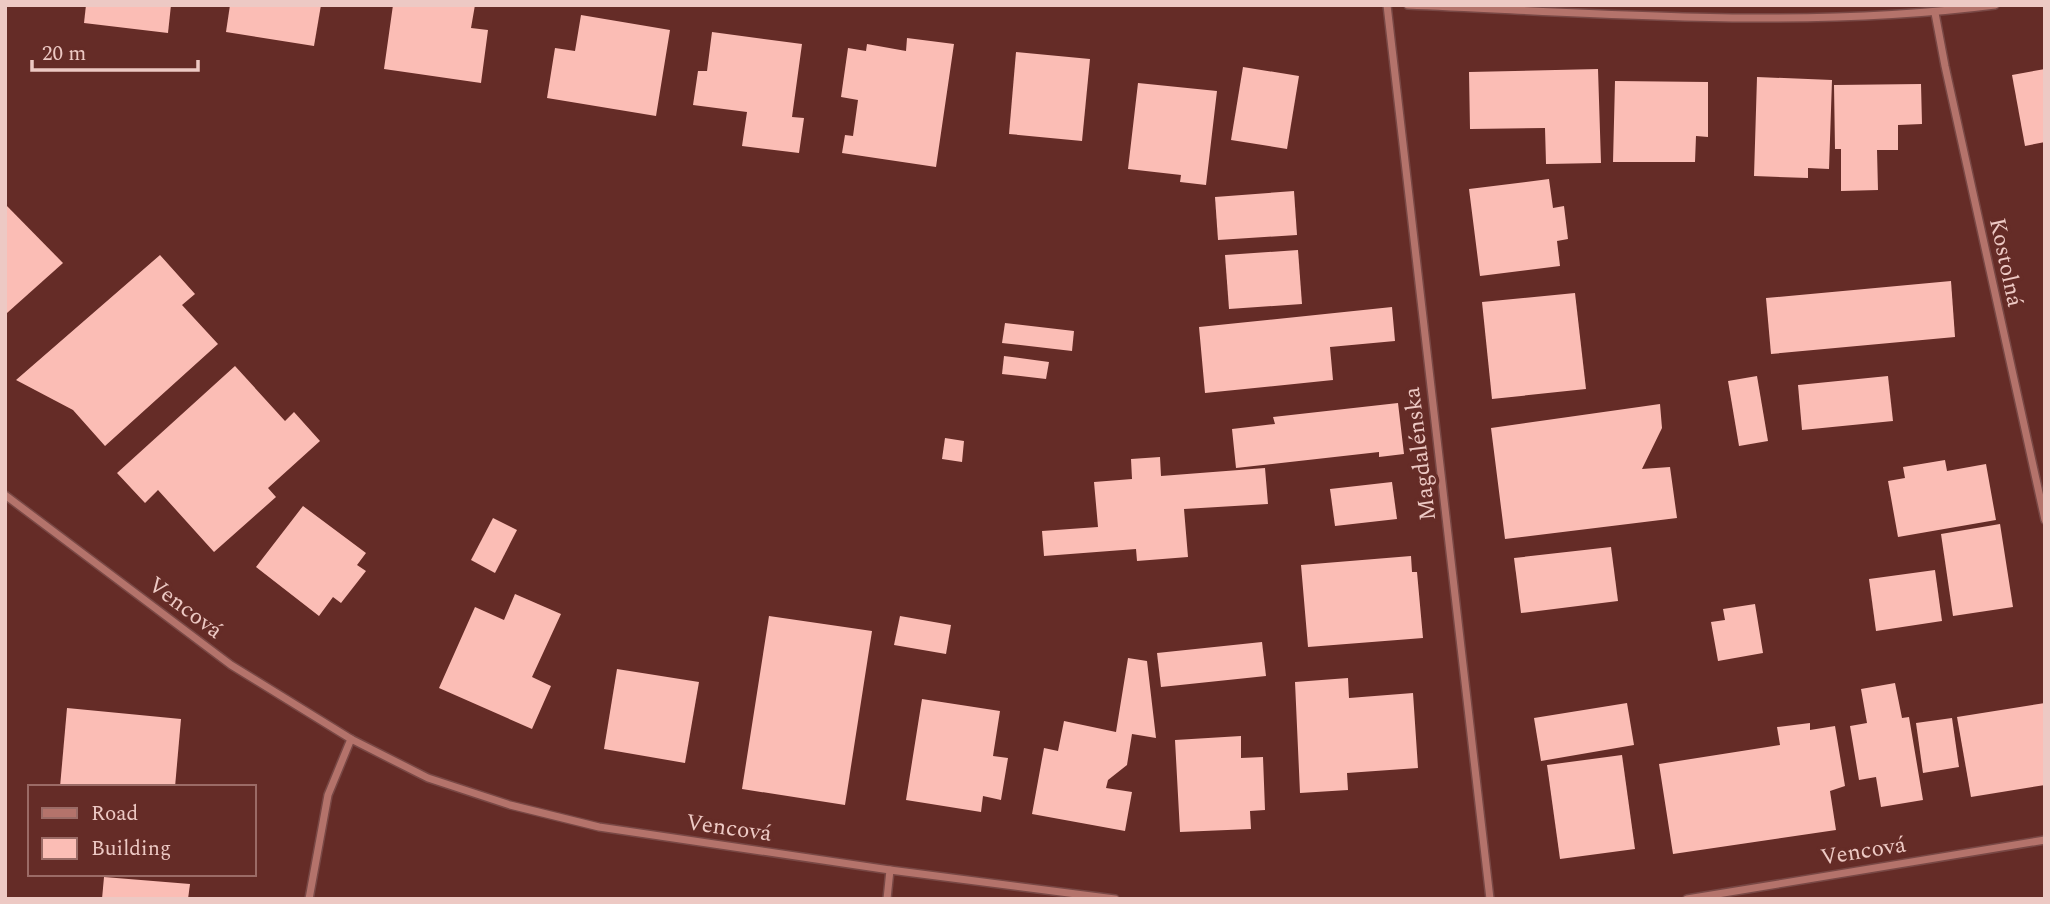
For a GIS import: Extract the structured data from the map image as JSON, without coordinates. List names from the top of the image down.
{
  "streets": {
    "street": ["Kostolná", "Magdalénska", "Vencová"]
  },
  "legend": ["Road", "Building"],
  "scale_bar": "20 m"
}
